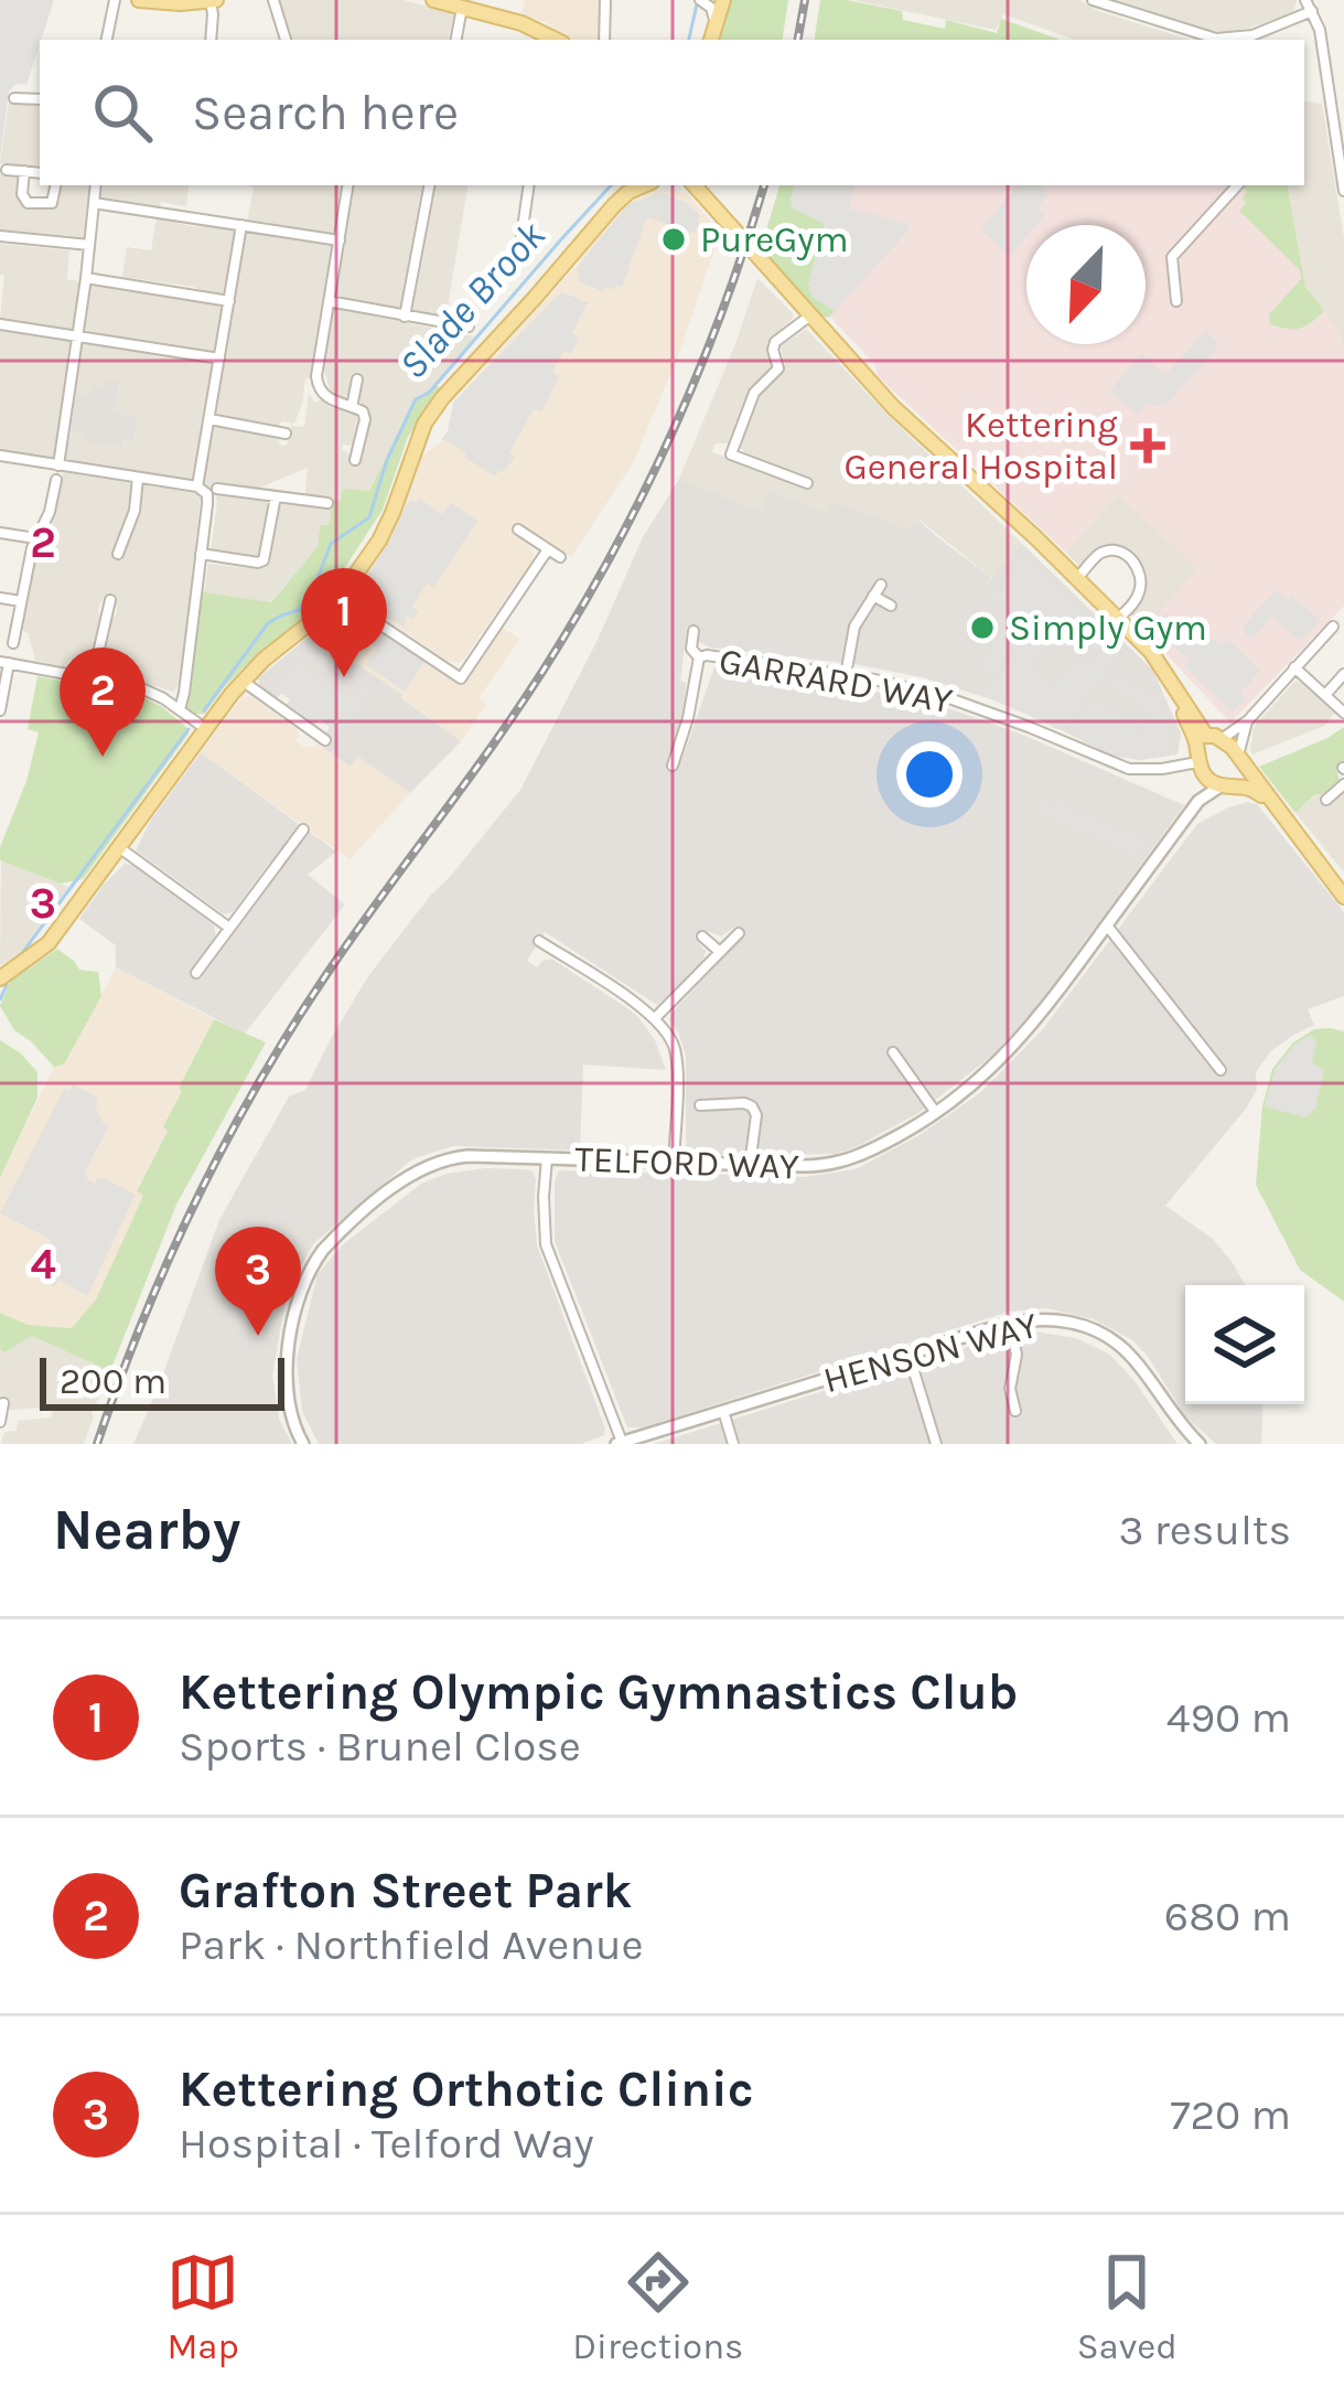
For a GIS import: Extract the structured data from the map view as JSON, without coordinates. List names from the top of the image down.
{
  "streets": {
    "street": ["GARRARD WAY", "TELFORD WAY", "HENSON WAY"]
  },
  "crossings": [
    ["GARRARD WAY", "TELFORD WAY"]
  ],
  "water": ["Slade Brook"],
  "places": {
    "other": ["PureGym", "Simply Gym"],
    "health": ["Kettering General Hospital"]
  },
  "scale_bar": "200 m",
  "north": "bottom left",
  "page": {
    "search": "Search here",
    "pins": ["1", "2", "3"],
    "scale": "200 m",
    "heading": ["Nearby", "3 results"],
    "list": [
      {
        "mark": "1",
        "name": "Kettering Olympic Gymnastics Club",
        "note": "Sports · Brunel Close",
        "value": "490 m"
      },
      {
        "mark": "2",
        "name": "Grafton Street Park",
        "note": "Park · Northfield Avenue",
        "value": "680 m"
      },
      {
        "mark": "3",
        "name": "Kettering Orthotic Clinic",
        "note": "Hospital · Telford Way",
        "value": "720 m"
      }
    ],
    "nav": ["Map", "Directions", "Saved"]
  },
  "grid": {
    "rows": ["2", "3", "4"]
  }
}
